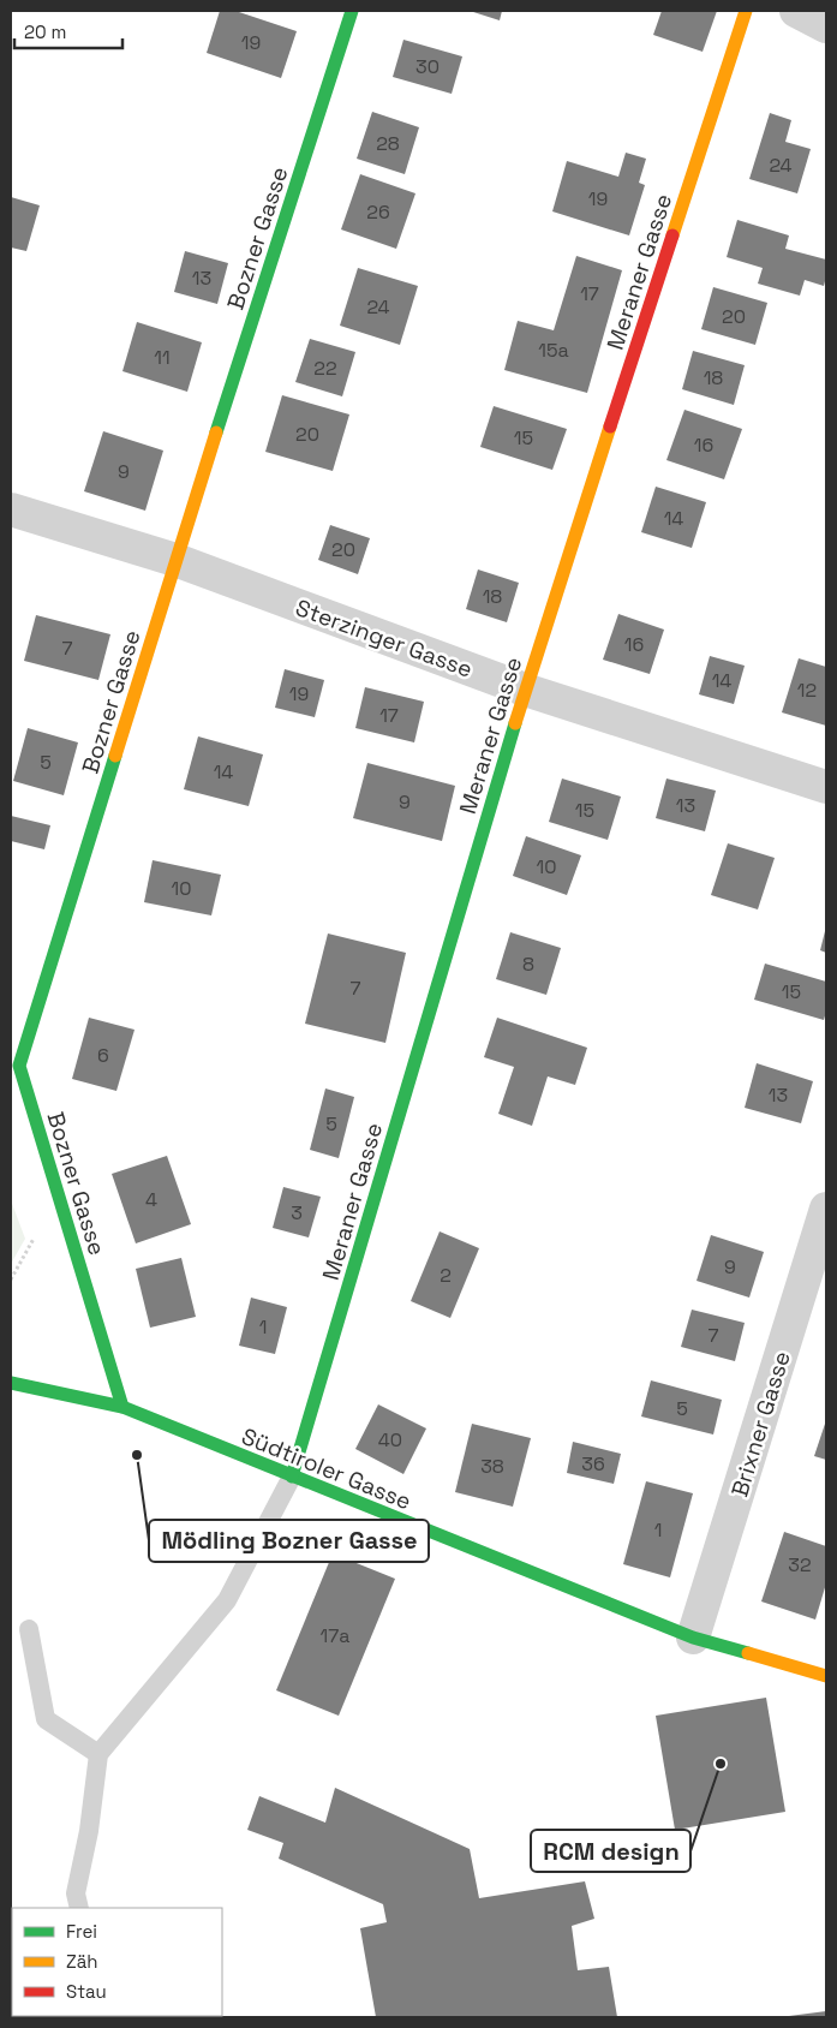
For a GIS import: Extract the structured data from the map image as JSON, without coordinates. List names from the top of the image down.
{
  "streets": {
    "street": [
      "Bozner Gasse",
      "Meraner Gasse",
      "Sterzinger Gasse",
      "Brixner Gasse",
      "Südtiroler Gasse"
    ]
  },
  "crossings": [
    ["Bozner Gasse", "Sterzinger Gasse"],
    ["Bozner Gasse", "Südtiroler Gasse"],
    ["Meraner Gasse", "Sterzinger Gasse"],
    ["Meraner Gasse", "Südtiroler Gasse"],
    ["Brixner Gasse", "Südtiroler Gasse"]
  ],
  "places": ["Mödling Bozner Gasse", "RCM design"],
  "house_numbers": [
    "19",
    "30",
    "28",
    "24",
    "19",
    "26",
    "13",
    "17",
    "24",
    "20",
    "15a",
    "11",
    "22",
    "18",
    "20",
    "15",
    "16",
    "9",
    "14",
    "20",
    "18",
    "16",
    "7",
    "14",
    "12",
    "19",
    "17",
    "5",
    "14",
    "9",
    "13",
    "15",
    "10",
    "10",
    "8",
    "7",
    "15",
    "6",
    "13",
    "5",
    "4",
    "3",
    "9",
    "2",
    "1",
    "7",
    "5",
    "40",
    "36",
    "38",
    "1",
    "32",
    "17a"
  ],
  "legend": ["Frei", "Zäh", "Stau"],
  "scale_bar": "20 m"
}
